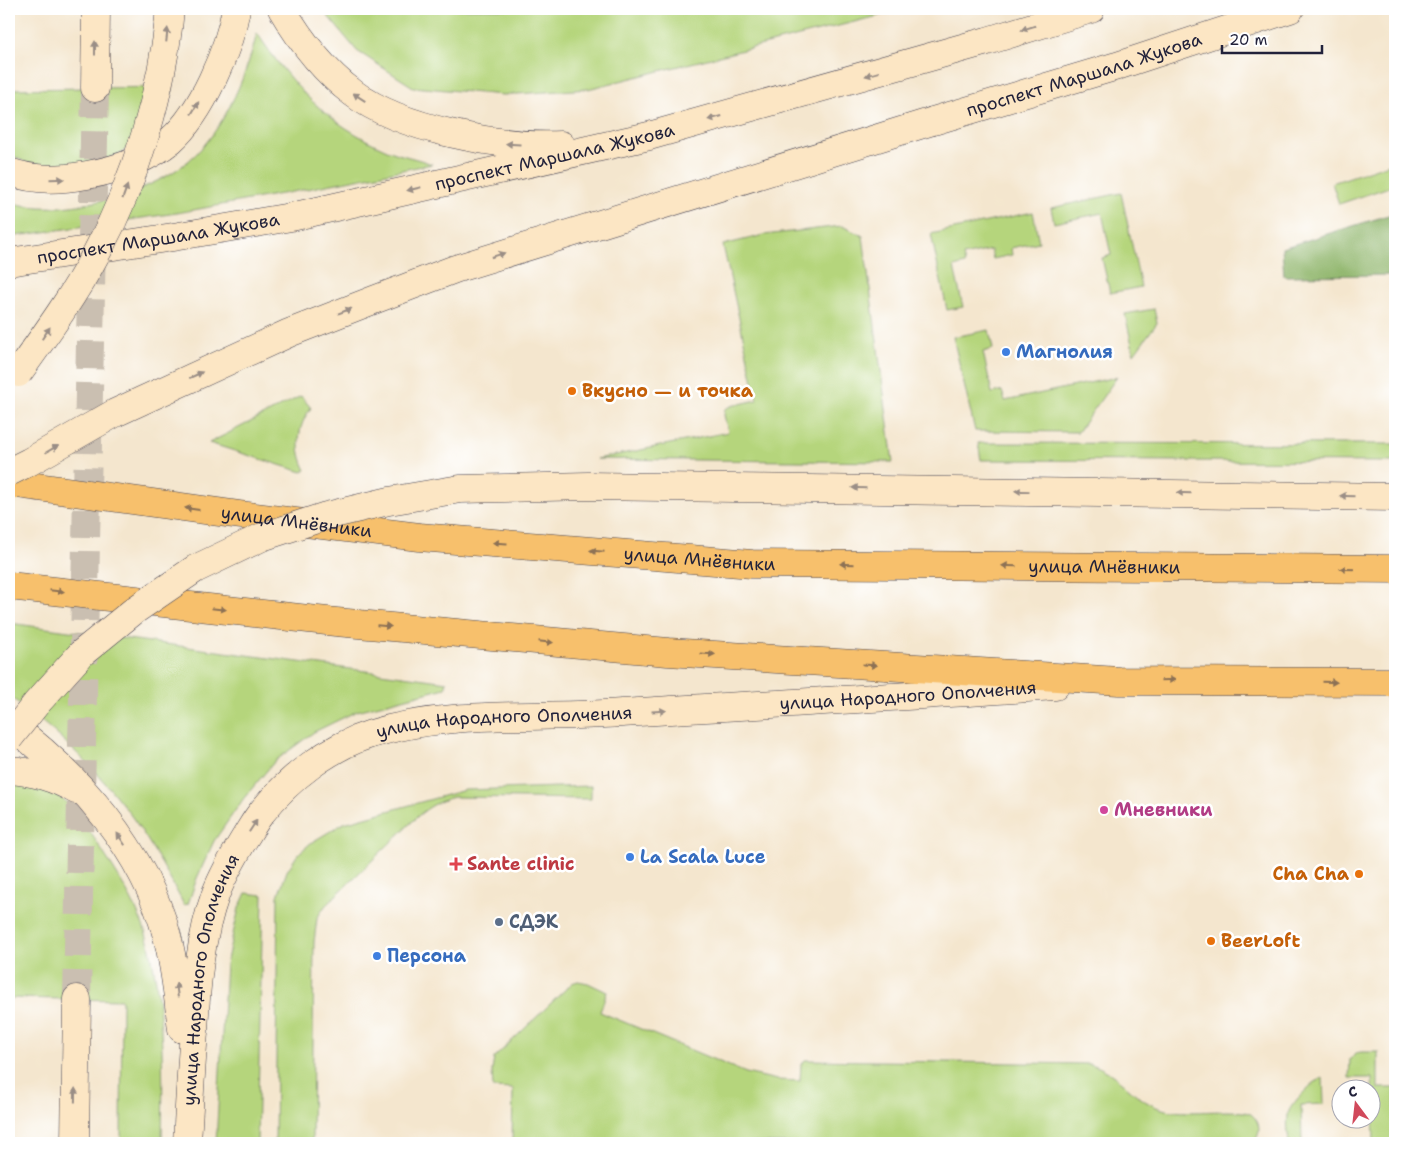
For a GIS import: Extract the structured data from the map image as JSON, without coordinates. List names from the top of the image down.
{
  "streets": {
    "main road": ["проспект Маршала Жукова", "улица Мнёвники", "улица Народного Ополчения"]
  },
  "places": {
    "other": [
      "Магнолия",
      "Вкусно — и точка",
      "Мневники",
      "La Scala Luce",
      "Cha Cha",
      "СДЭК",
      "BeerLoft",
      "Персона"
    ],
    "health": ["Sante clinic"]
  },
  "scale_bar": "20 m",
  "north": "top"
}
